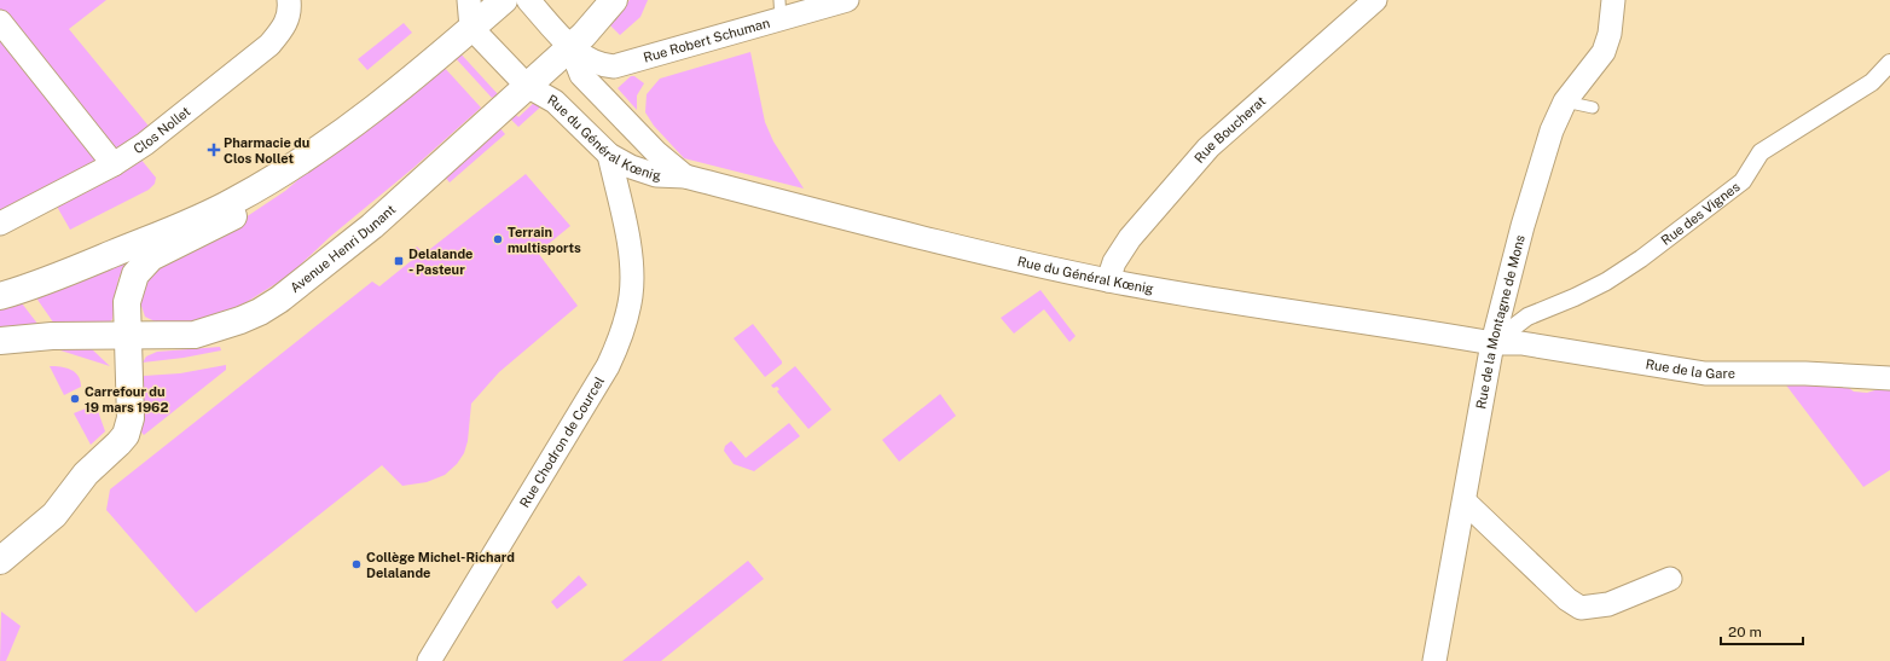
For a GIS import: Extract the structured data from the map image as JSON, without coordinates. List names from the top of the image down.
{
  "streets": {
    "main road": ["Avenue Henri Dunant"],
    "street": [
      "Rue Robert Schuman",
      "Clos Nollet",
      "Rue Boucherat",
      "Rue du Général Kœnig",
      "Rue des Vignes",
      "Rue de la Montagne de Mons",
      "Rue de la Gare",
      "Rue Chodron de Courcel"
    ]
  },
  "crossings": [
    ["Rue Robert Schuman", "Rue du Général Kœnig"],
    ["Rue Robert Schuman", "Avenue Henri Dunant"],
    ["Rue Boucherat", "Rue du Général Kœnig"],
    ["Rue du Général Kœnig", "Rue des Vignes"],
    ["Rue du Général Kœnig", "Avenue Henri Dunant"],
    ["Rue du Général Kœnig", "Rue de la Montagne de Mons"],
    ["Rue du Général Kœnig", "Rue de la Gare"],
    ["Rue du Général Kœnig", "Rue Chodron de Courcel"],
    ["Rue des Vignes", "Rue de la Montagne de Mons"],
    ["Rue des Vignes", "Rue de la Gare"],
    ["Rue de la Montagne de Mons", "Rue de la Gare"]
  ],
  "places": {
    "health": ["Pharmacie du Clos Nollet"],
    "other": ["Terrain multisports", "Carrefour du 19 mars 1962", "Collège Michel-Richard Delalande"],
    "transit": ["Delalande - Pasteur"]
  },
  "scale_bar": "20 m"
}
